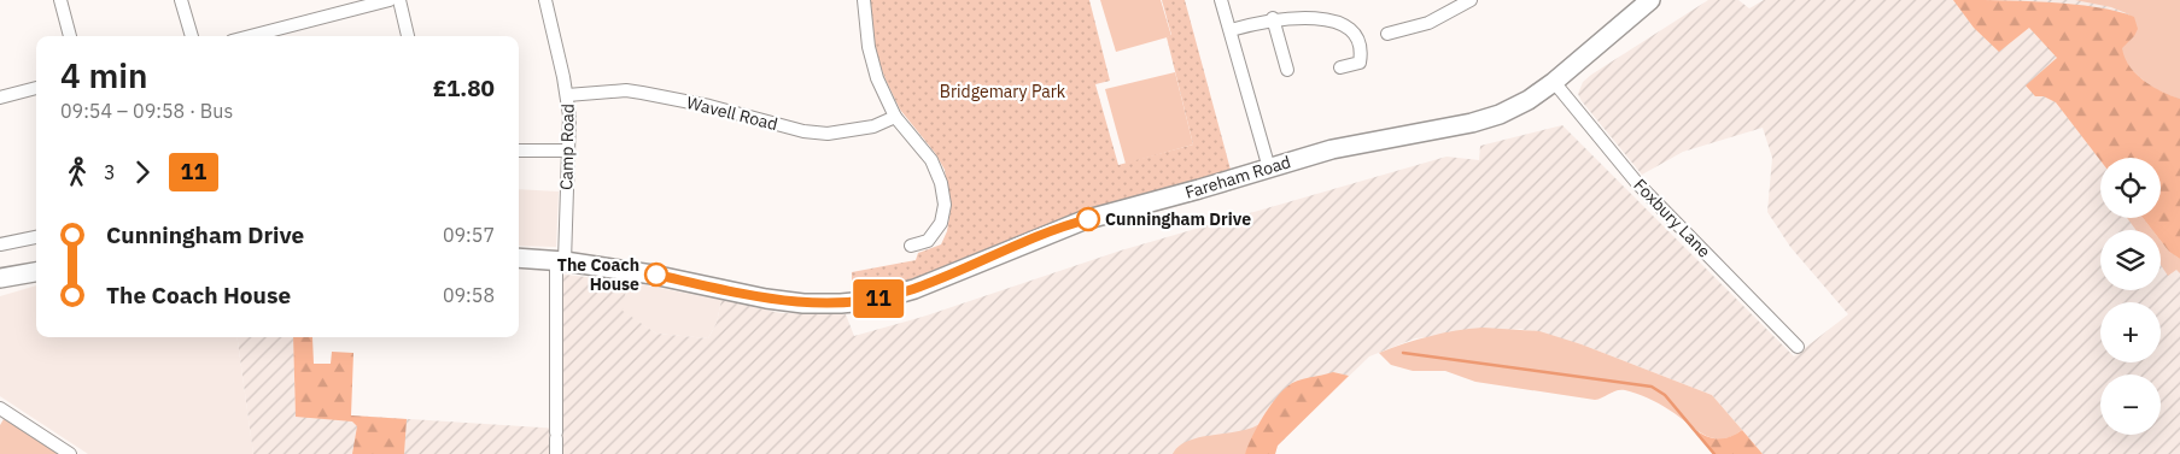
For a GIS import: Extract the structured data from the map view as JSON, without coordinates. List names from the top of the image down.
{
  "streets": {
    "main road": ["Fareham Road"],
    "street": ["Wavell Road", "Camp Road", "Foxbury Lane"]
  },
  "crossings": [
    ["Wavell Road", "Camp Road"],
    ["Camp Road", "Fareham Road"],
    ["Fareham Road", "Foxbury Lane"]
  ],
  "parks": ["Bridgemary Park"],
  "places": ["Cunningham Drive", "The Coach House"],
  "lines": ["bus line 11"],
  "page": {
    "on_map": "11",
    "heading": ["4 min", "09:54 – 09:58 · Bus", "£1.80"],
    "legs": ["3", "11"],
    "map_buttons": ["+", "−"],
    "list": [
      {
        "name": "Cunningham Drive",
        "value": "09:57"
      },
      {
        "name": "The Coach House",
        "value": "09:58"
      }
    ]
  }
}
